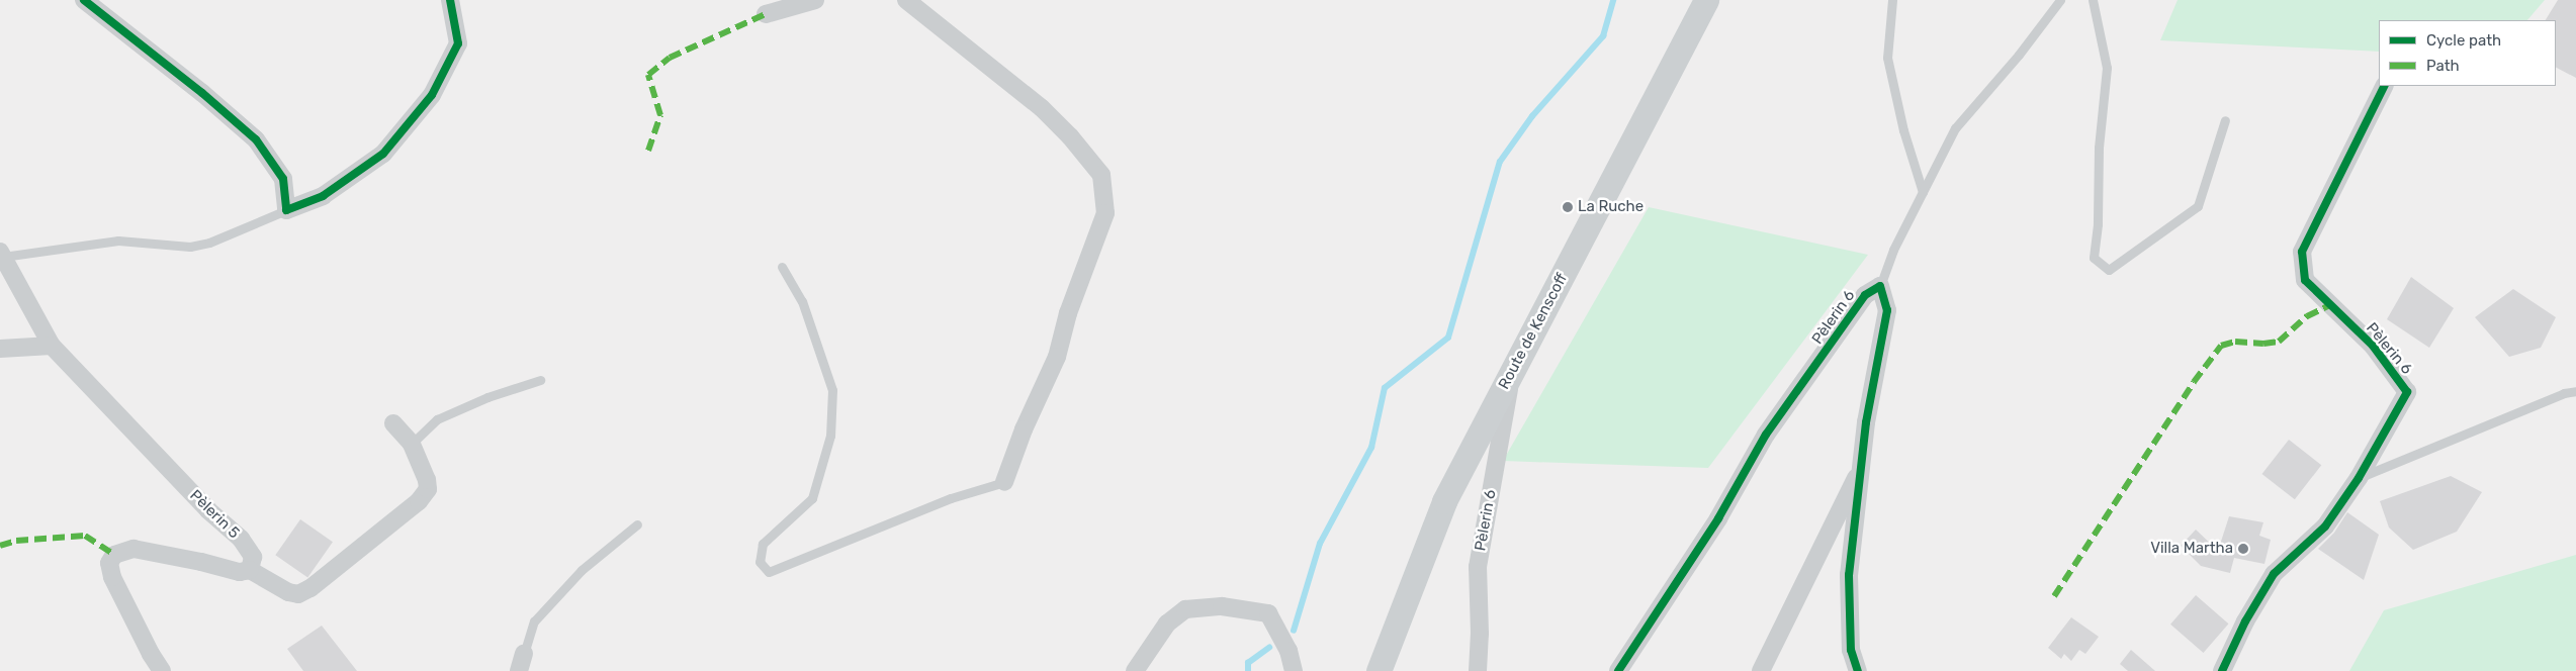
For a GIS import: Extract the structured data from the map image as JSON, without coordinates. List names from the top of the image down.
{
  "streets": {
    "main road": ["Route de Kenscoff"],
    "street": ["Pèlerin 6", "Pèlerin 5"]
  },
  "crossings": [
    ["Pèlerin 6", "Route de Kenscoff"]
  ],
  "places": ["La Ruche", "Villa Martha"],
  "legend": ["Cycle path", "Path"]
}
